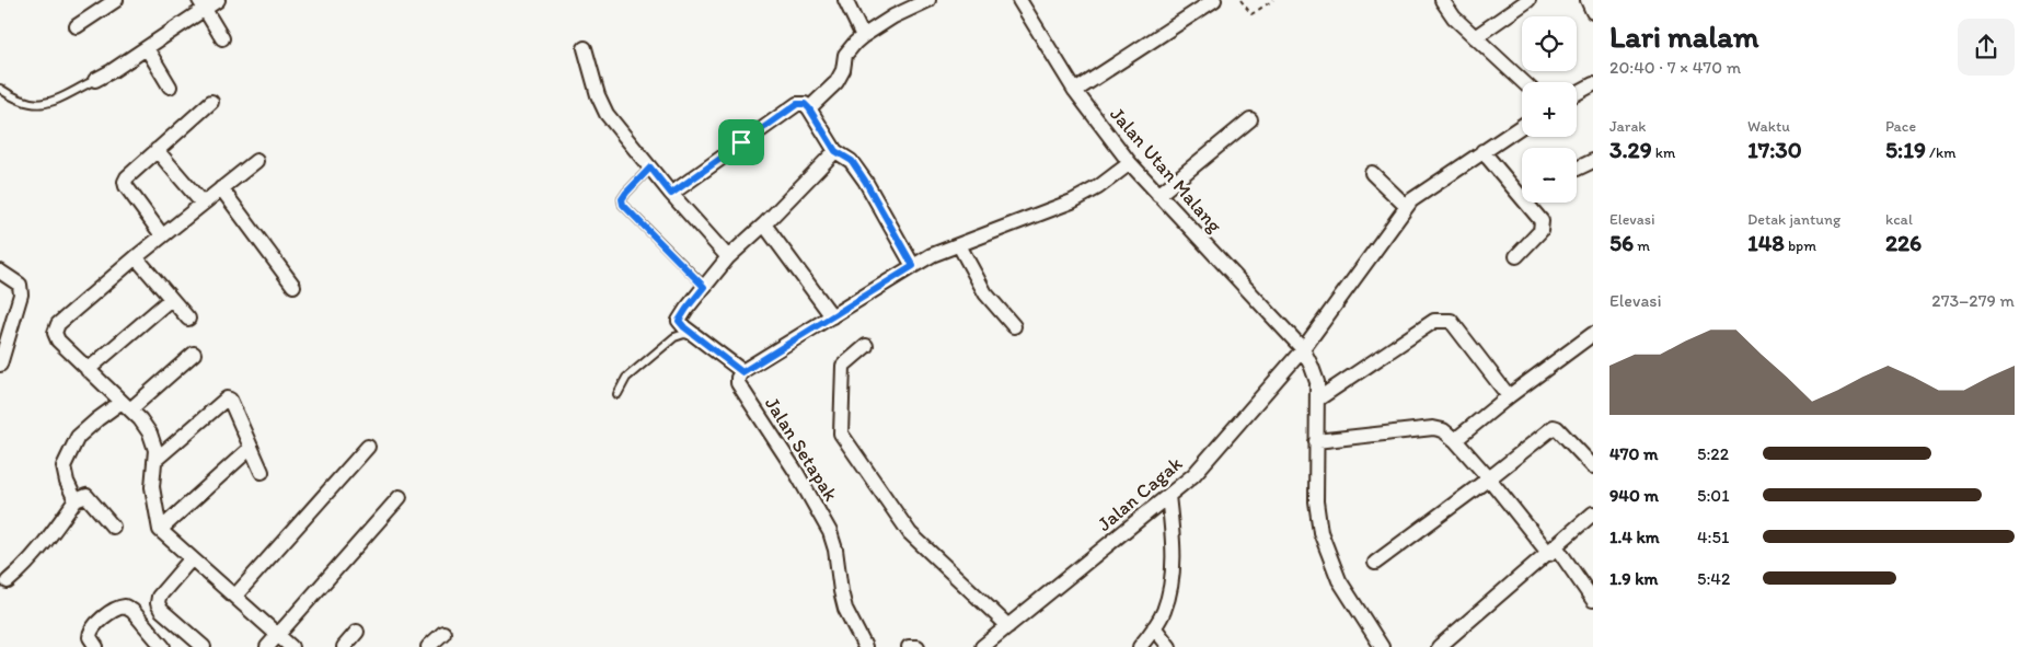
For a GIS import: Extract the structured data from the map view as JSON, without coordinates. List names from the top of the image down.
{
  "streets": {
    "street": ["Jalan Utan Malang", "Jalan Setapak", "Jalan Cagak"]
  },
  "crossings": [
    ["Jalan Utan Malang", "Jalan Cagak"]
  ],
  "page": {
    "heading": ["Lari malam", "20:40 · 7 × 470 m"],
    "map_buttons": ["+", "−"],
    "stats": [
      ["Jarak", "3.29 km"],
      ["Waktu", "17:30"],
      ["Pace", "5:19 /km"],
      ["Elevasi", "56 m"],
      ["Detak jantung", "148 bpm"],
      ["kcal", "226"]
    ],
    "chart": ["Elevasi", "273–279 m"],
    "list": [
      {
        "name": "470 m",
        "note": "5:22"
      },
      {
        "name": "940 m",
        "note": "5:01"
      },
      {
        "name": "1.4 km",
        "note": "4:51"
      },
      {
        "name": "1.9 km",
        "note": "5:42"
      }
    ]
  }
}
